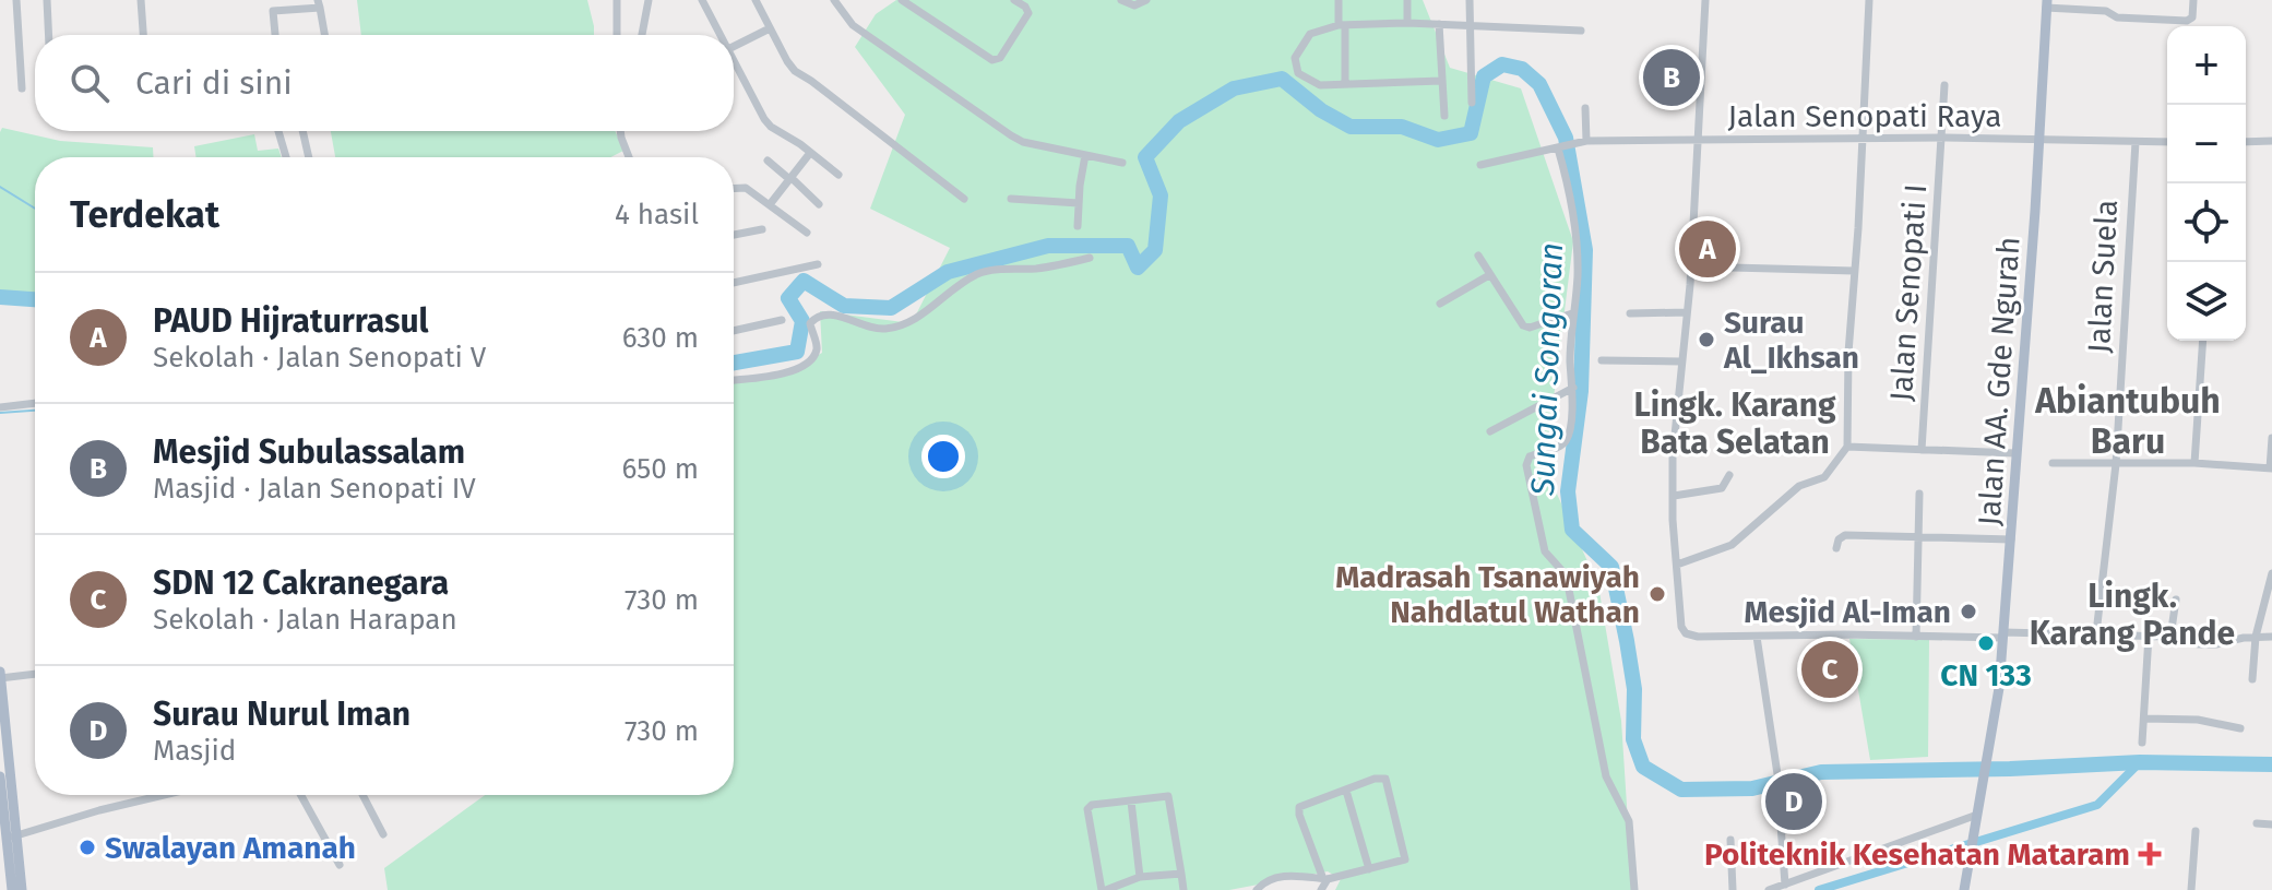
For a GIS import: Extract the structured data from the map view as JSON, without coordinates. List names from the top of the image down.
{
  "streets": {
    "main road": ["Jalan AA. Gde Ngurah"],
    "street": ["Jalan Senopati Raya", "Jalan Suela", "Jalan Senopati I"]
  },
  "crossings": [
    ["Jalan Senopati Raya", "Jalan Suela"],
    ["Jalan Senopati Raya", "Jalan Senopati I"],
    ["Jalan Senopati Raya", "Jalan AA. Gde Ngurah"]
  ],
  "districts": ["Abiantubuh Baru", "Lingk. Karang Bata Selatan", "Lingk. Karang Pande"],
  "water": ["Sungai Songoran"],
  "places": {
    "other": [
      "Surau Al_Ikhsan",
      "Madrasah Tsanawiyah Nahdlatul Wathan",
      "Mesjid Al-Iman",
      "CN 133",
      "Swalayan Amanah"
    ],
    "health": ["Politeknik Kesehatan Mataram"]
  },
  "page": {
    "map_buttons": ["+", "−"],
    "search": "Cari di sini",
    "pins": [
      "B",
      "A",
      "C",
      "D"
    ],
    "heading": ["Terdekat", "4 hasil"],
    "list": [
      {
        "mark": "A",
        "name": "PAUD Hijraturrasul",
        "note": "Sekolah · Jalan Senopati V",
        "value": "630 m"
      },
      {
        "mark": "B",
        "name": "Mesjid Subulassalam",
        "note": "Masjid · Jalan Senopati IV",
        "value": "650 m"
      },
      {
        "mark": "C",
        "name": "SDN 12 Cakranegara",
        "note": "Sekolah · Jalan Harapan",
        "value": "730 m"
      },
      {
        "mark": "D",
        "name": "Surau Nurul Iman",
        "note": "Masjid",
        "value": "730 m"
      }
    ]
  }
}
